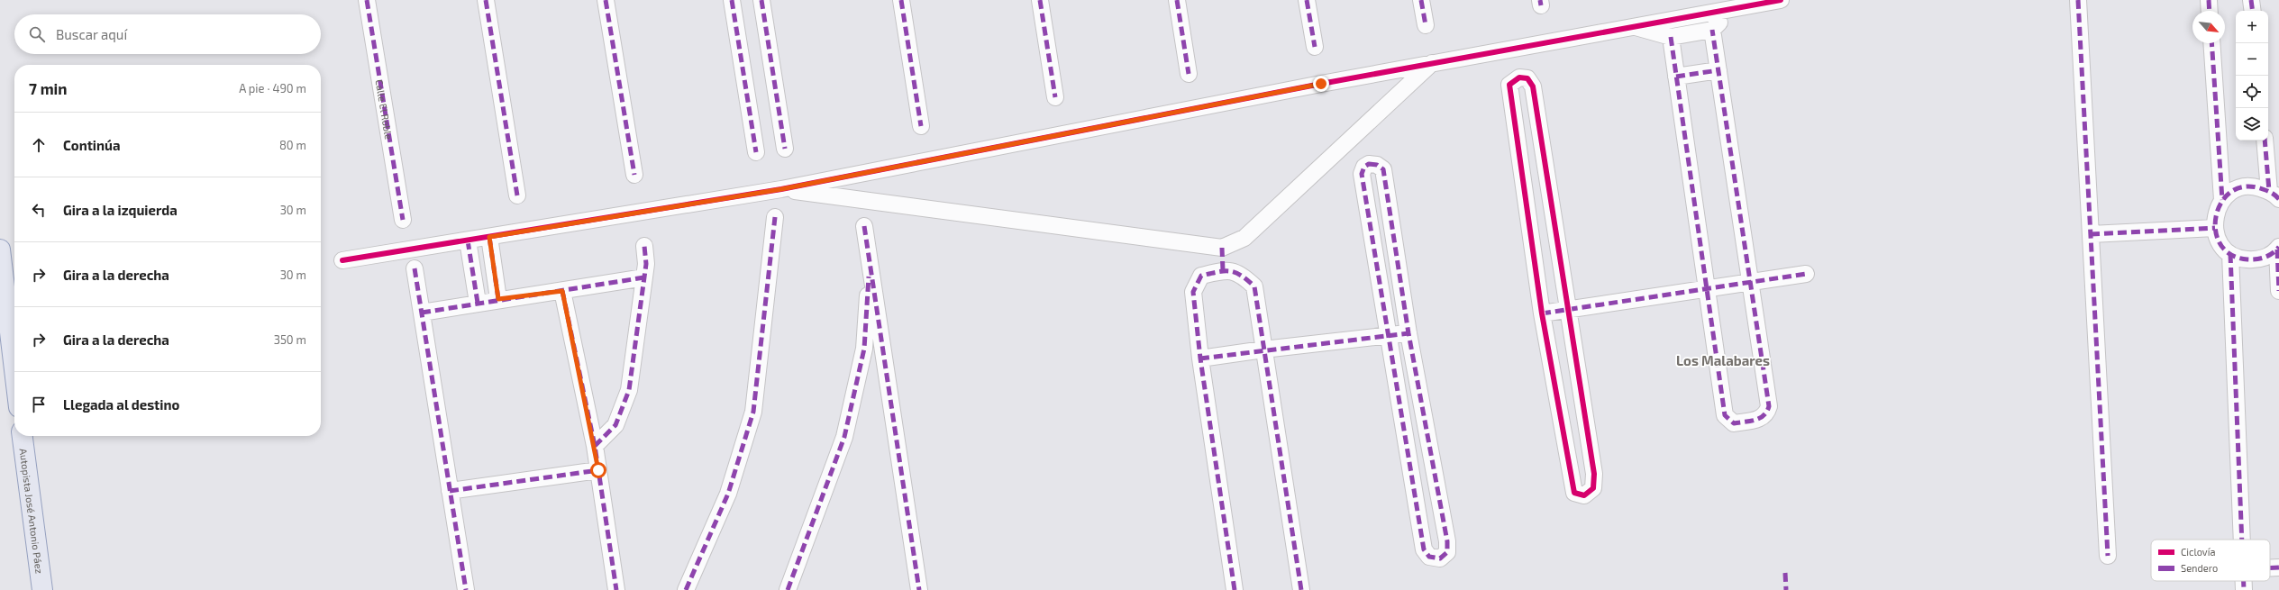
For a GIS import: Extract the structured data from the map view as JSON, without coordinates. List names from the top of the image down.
{
  "streets": {
    "highway": ["Autopista José Antonio Páez"],
    "street": ["Calle El Roble"]
  },
  "districts": ["Los Malabares"],
  "legend": ["Ciclovía", "Sendero"],
  "north": "bottom right",
  "page": {
    "map_buttons": ["+", "−"],
    "search": "Buscar aquí",
    "heading": ["7 min", "A pie · 490 m"],
    "list": [
      ["Continúa", "80 m"],
      ["Gira a la izquierda", "30 m"],
      ["Gira a la derecha", "30 m"],
      ["Gira a la derecha", "350 m"],
      "Llegada al destino"
    ]
  }
}
